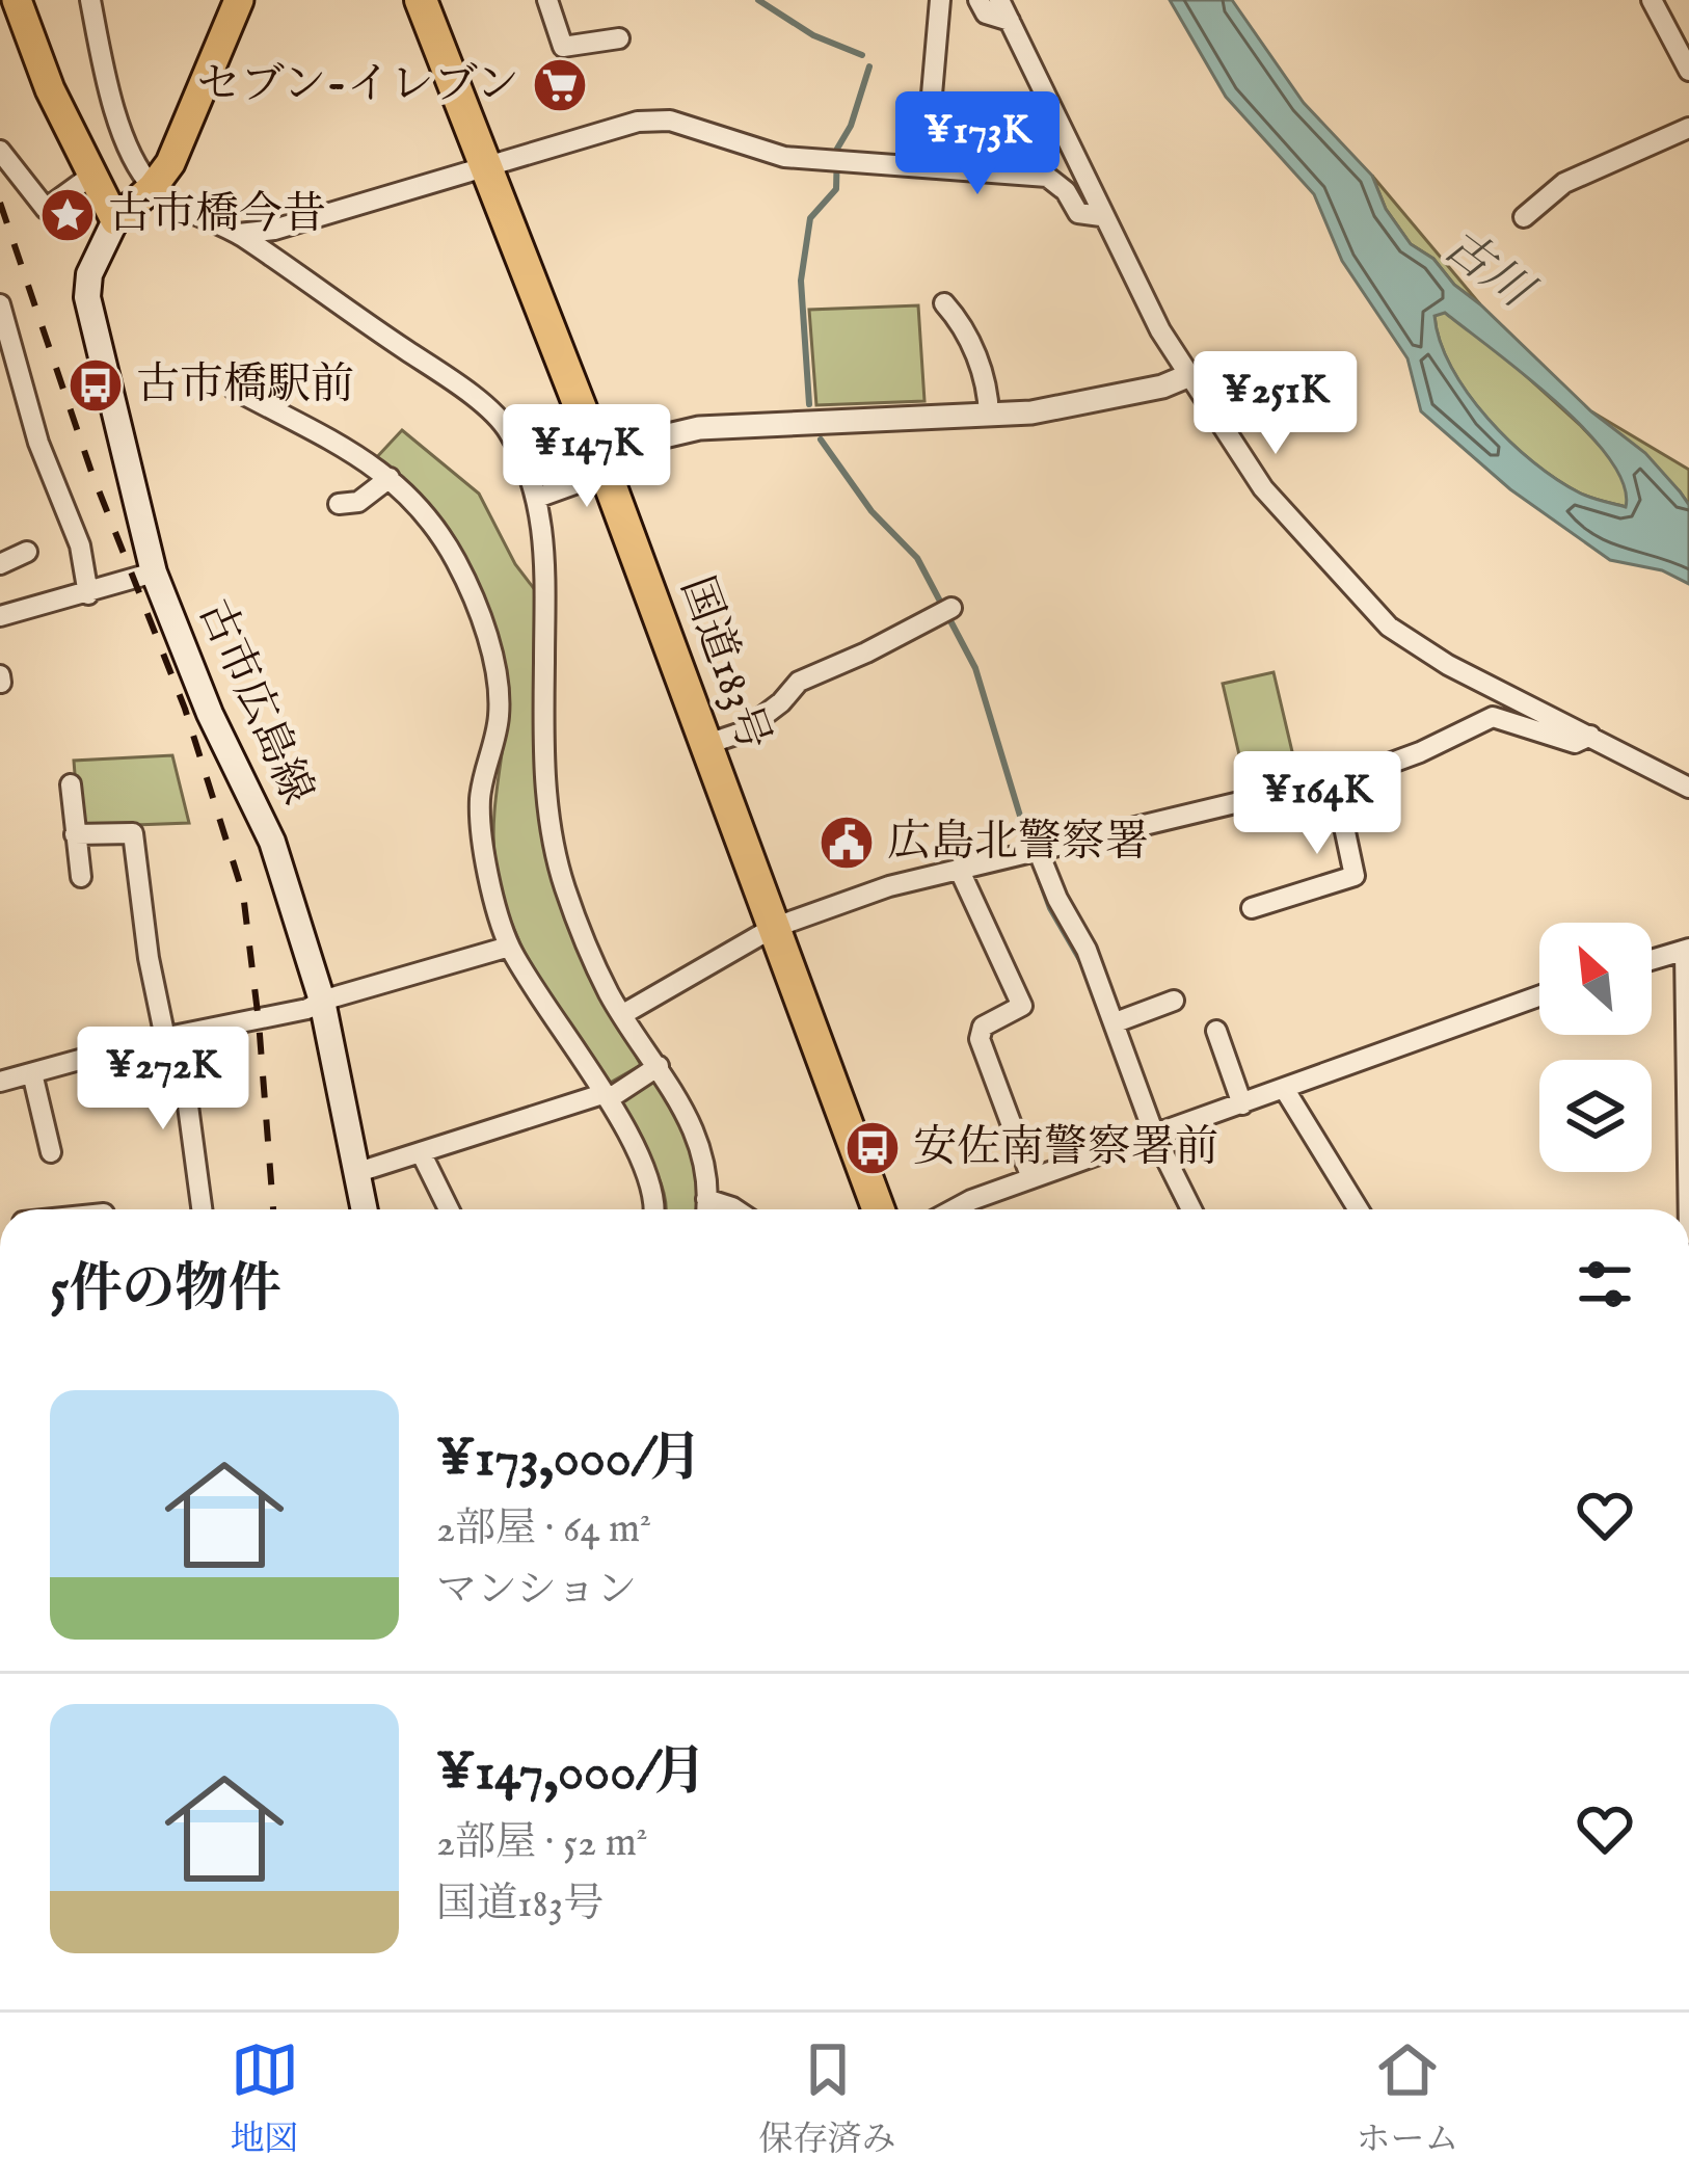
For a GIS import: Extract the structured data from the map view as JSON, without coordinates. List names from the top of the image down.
{
  "streets": {
    "highway": ["国道183号"],
    "main road": ["古市広島線"]
  },
  "water": ["古川"],
  "places": {
    "supermarket": ["セブン-イレブン"],
    "place": ["古市橋今昔"],
    "bus stop": ["古市橋駅前", "安佐南警察署前"],
    "public building": ["広島北警察署"]
  },
  "north": "top left",
  "page": {
    "price": [
      "¥173K",
      "¥251K",
      "¥147K",
      "¥164K",
      "¥272K"
    ],
    "heading": "5件の物件",
    "list": [
      {
        "name": "¥173,000/月",
        "note": "2部屋 · 64 m² · マンション"
      },
      {
        "name": "¥147,000/月",
        "note": "2部屋 · 52 m² · 国道183号"
      }
    ],
    "tabs": ["地図", "保存済み", "ホーム"]
  }
}
